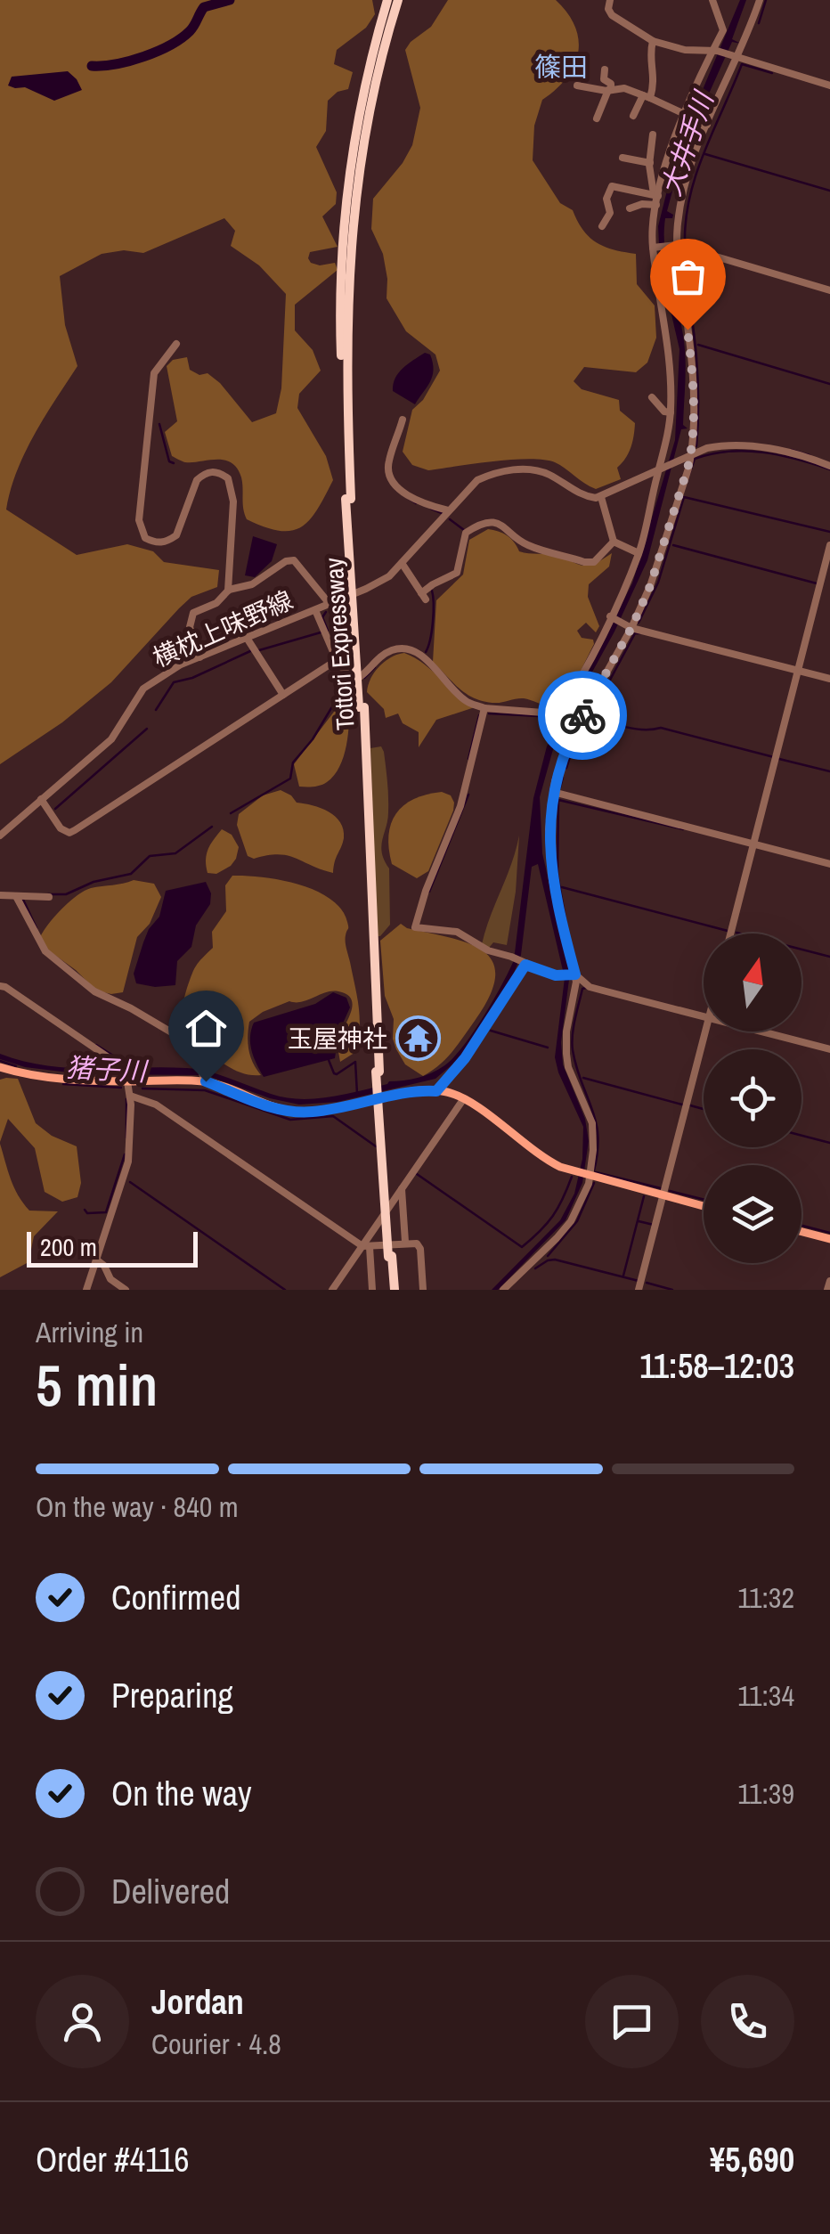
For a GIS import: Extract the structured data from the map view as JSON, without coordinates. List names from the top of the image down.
{
  "streets": {
    "highway": ["Tottori Expressway"],
    "street": ["横枕上味野線"]
  },
  "districts": ["篠田"],
  "water": ["大井手川", "猪子川"],
  "places": {
    "temple": ["玉屋神社"]
  },
  "scale_bar": "200 m",
  "north": "top",
  "page": {
    "scale": "200 m",
    "heading": ["5 min", "Arriving in", "11:58–12:03"],
    "panel": [
      "Jordan",
      "Courier · 4.8",
      "Order #4116",
      "¥5,690"
    ],
    "bar": "On the way · 840 m",
    "list": [
      ["Confirmed", "11:32"],
      ["Preparing", "11:34"],
      ["On the way", "11:39"],
      "Delivered"
    ]
  }
}
